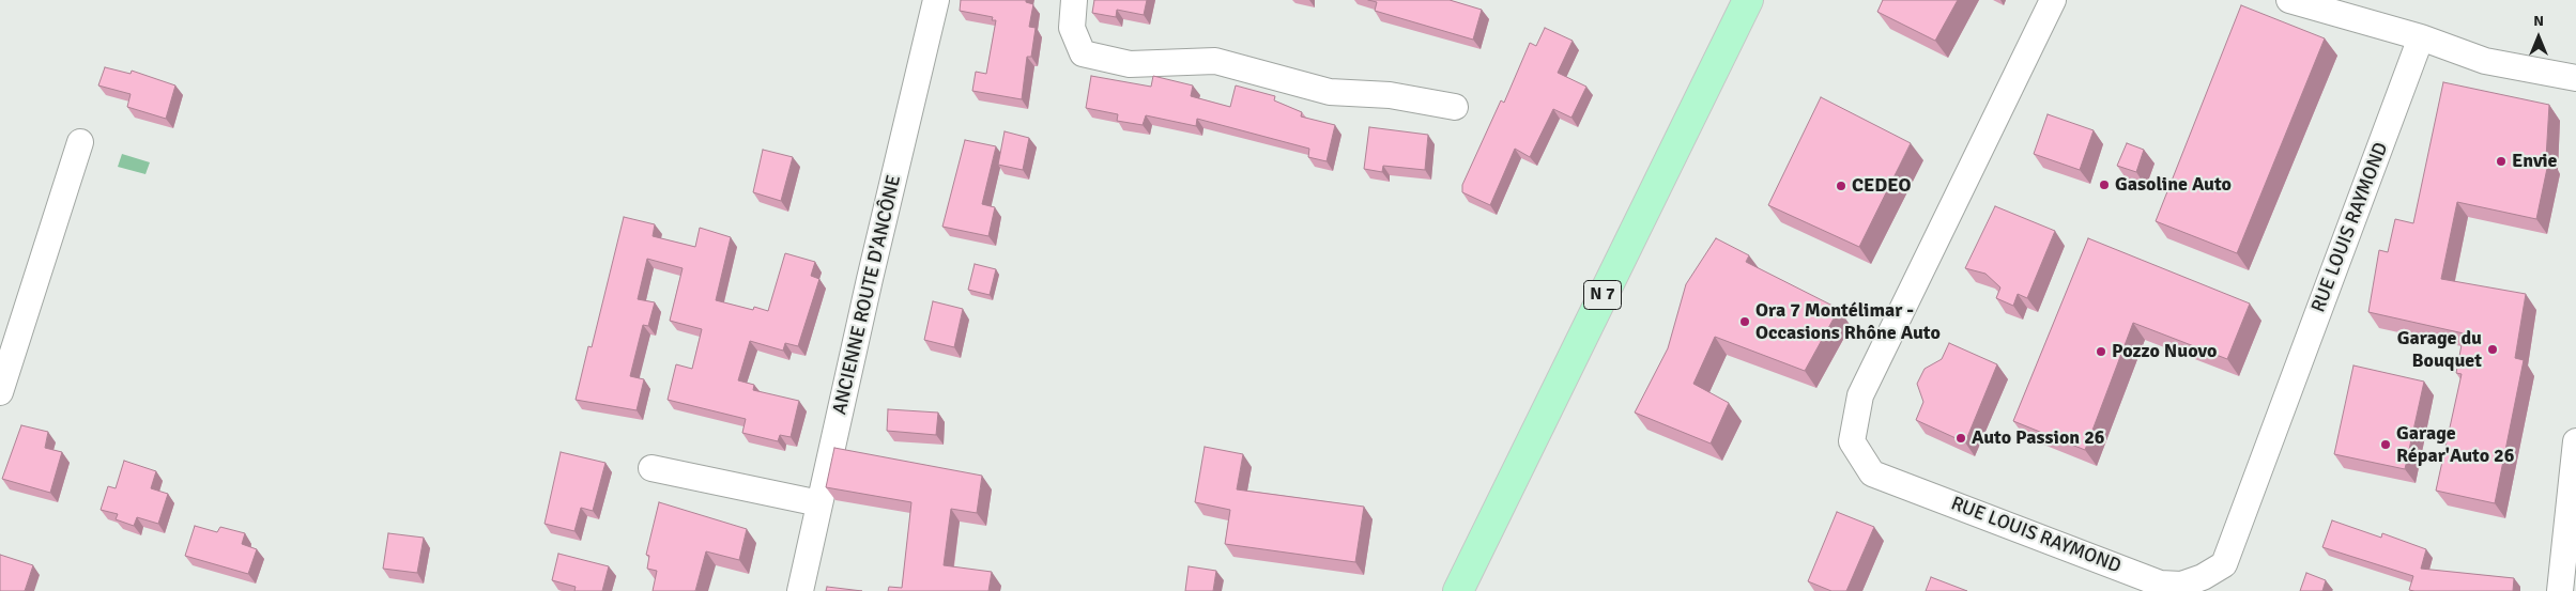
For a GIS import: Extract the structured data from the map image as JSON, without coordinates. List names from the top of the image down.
{
  "streets": {
    "main road": ["N 7"],
    "street": ["RUE LOUIS RAYMOND", "ANCIENNE ROUTE D'ANCÔNE"]
  },
  "places": [
    "Envie",
    "Gasoline Auto",
    "CEDEO",
    "Ora 7 Montélimar - Occasions Rhône Auto",
    "Garage du Bouquet",
    "Pozzo Nuovo",
    "Auto Passion 26",
    "Garage Répar'Auto 26"
  ],
  "north": "top"
}
